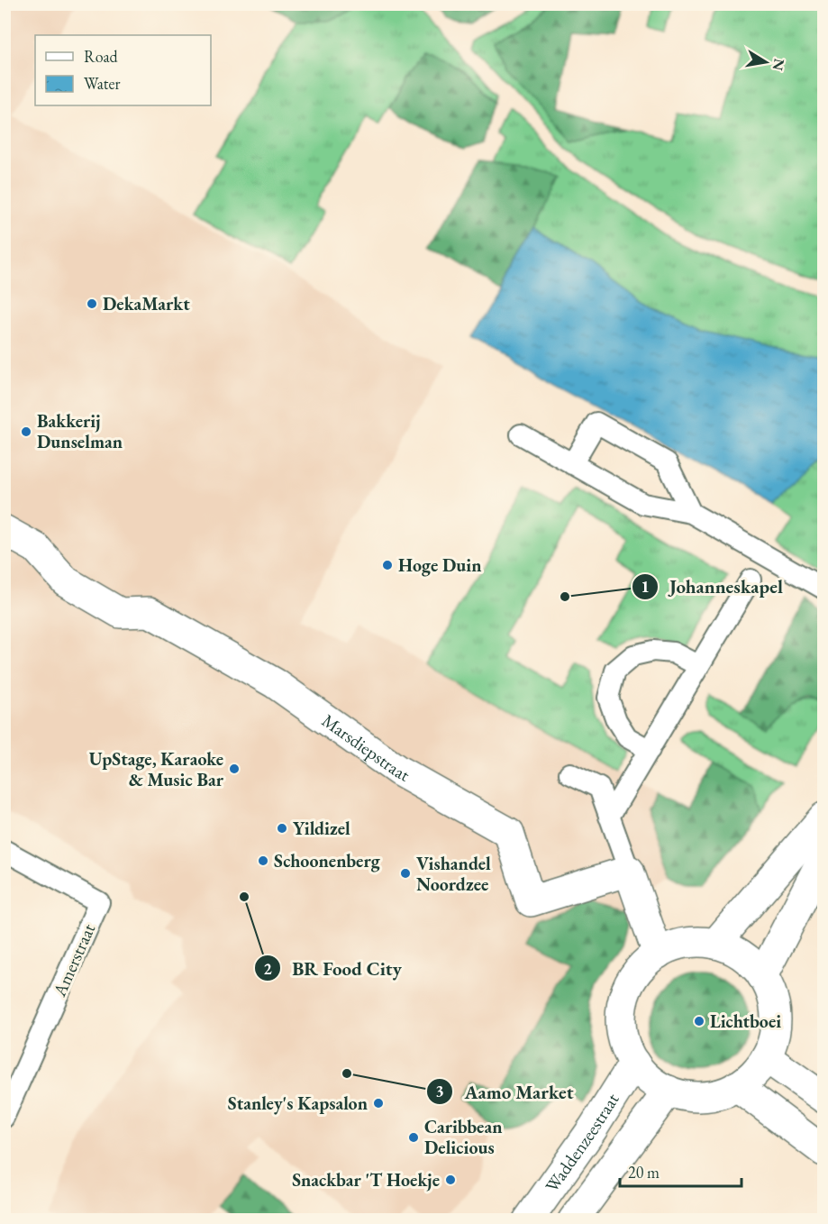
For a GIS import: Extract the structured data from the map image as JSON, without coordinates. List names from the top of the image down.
{
  "streets": {
    "street": ["Marsdiepstraat", "Waddenzeestraat"],
    "lane": ["Amerstraat"]
  },
  "places": [
    "DekaMarkt",
    "Bakkerij Dunselman",
    "Hoge Duin",
    "Johanneskapel",
    "UpStage, Karaoke & Music Bar",
    "Yildizel",
    "Schoonenberg",
    "Vishandel Noordzee",
    "BR Food City",
    "Lichtboei",
    "Aamo Market",
    "Stanley's Kapsalon",
    "Caribbean Delicious",
    "Snackbar 'T Hoekje"
  ],
  "legend": ["Road", "Water"],
  "scale_bar": "20 m",
  "north": "right"
}
